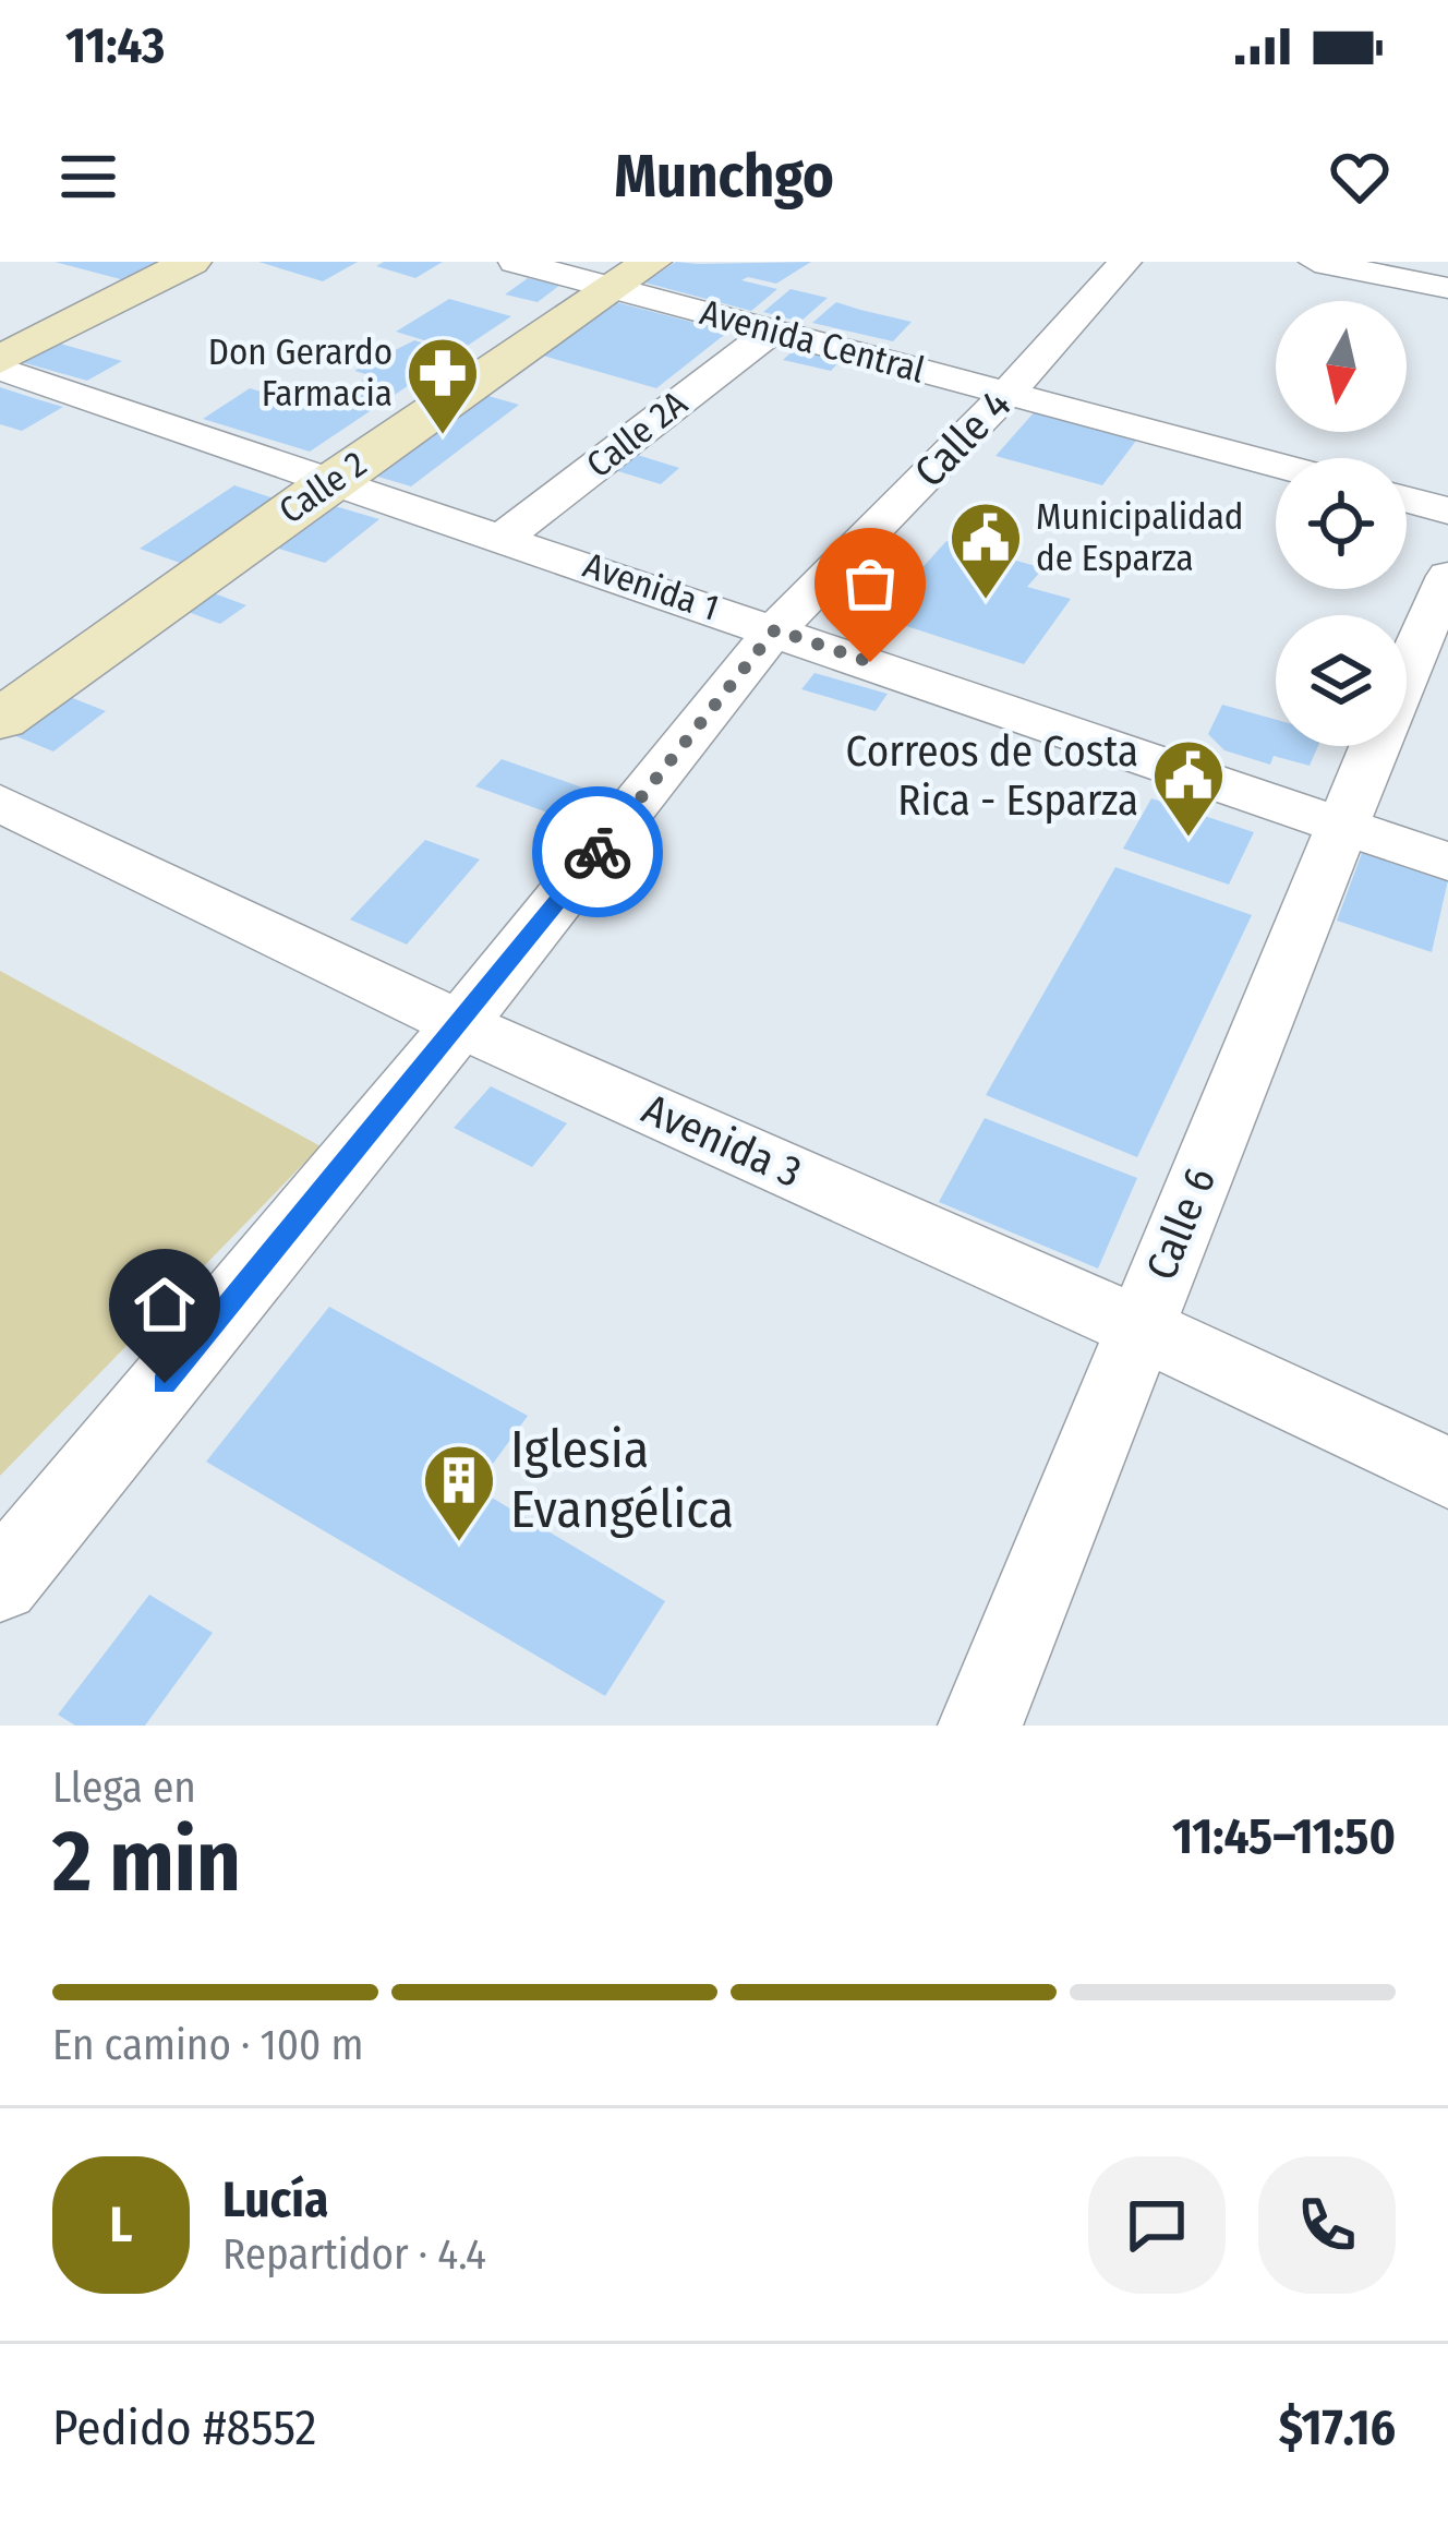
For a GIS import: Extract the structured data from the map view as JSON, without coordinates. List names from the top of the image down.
{
  "streets": {
    "street": [
      "Avenida Central",
      "Calle 2A",
      "Calle 4",
      "Calle 2",
      "Avenida 1",
      "Avenida 3",
      "Calle 6"
    ]
  },
  "crossings": [
    ["Avenida Central", "Calle 2A"],
    ["Avenida Central", "Calle 4"],
    ["Avenida Central", "Calle 2"],
    ["Calle 2A", "Avenida 1"],
    ["Calle 4", "Avenida 1"],
    ["Calle 4", "Avenida 3"],
    ["Calle 2", "Avenida 1"],
    ["Avenida 1", "Calle 6"],
    ["Avenida 3", "Calle 6"]
  ],
  "places": {
    "pharmacy": ["Don Gerardo Farmacia"],
    "public building": ["Municipalidad de Esparza", "Correos de Costa Rica - Esparza"],
    "building": ["Iglesia Evangélica"]
  },
  "north": "bottom",
  "page": {
    "status": "11:43",
    "header": "Munchgo",
    "heading": ["2 min", "Llega en", "11:45–11:50"],
    "panel": [
      "Lucía",
      "Repartidor · 4.4",
      "Pedido #8552",
      "$17.16"
    ],
    "bar": "En camino · 100 m",
    "round": "L"
  }
}
